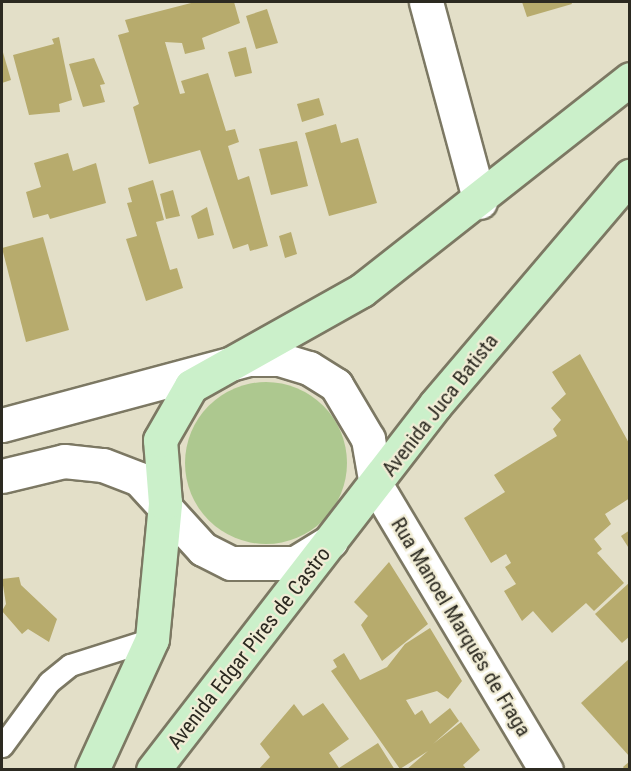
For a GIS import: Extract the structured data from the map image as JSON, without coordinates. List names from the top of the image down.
{
  "streets": {
    "main road": ["Avenida Juca Batista", "Rua Manoel Marquês de Fraga", "Avenida Edgar Pires de Castro"]
  },
  "crossings": [
    ["Avenida Juca Batista", "Rua Manoel Marquês de Fraga"],
    ["Avenida Juca Batista", "Avenida Edgar Pires de Castro"],
    ["Rua Manoel Marquês de Fraga", "Avenida Edgar Pires de Castro"]
  ]
}
